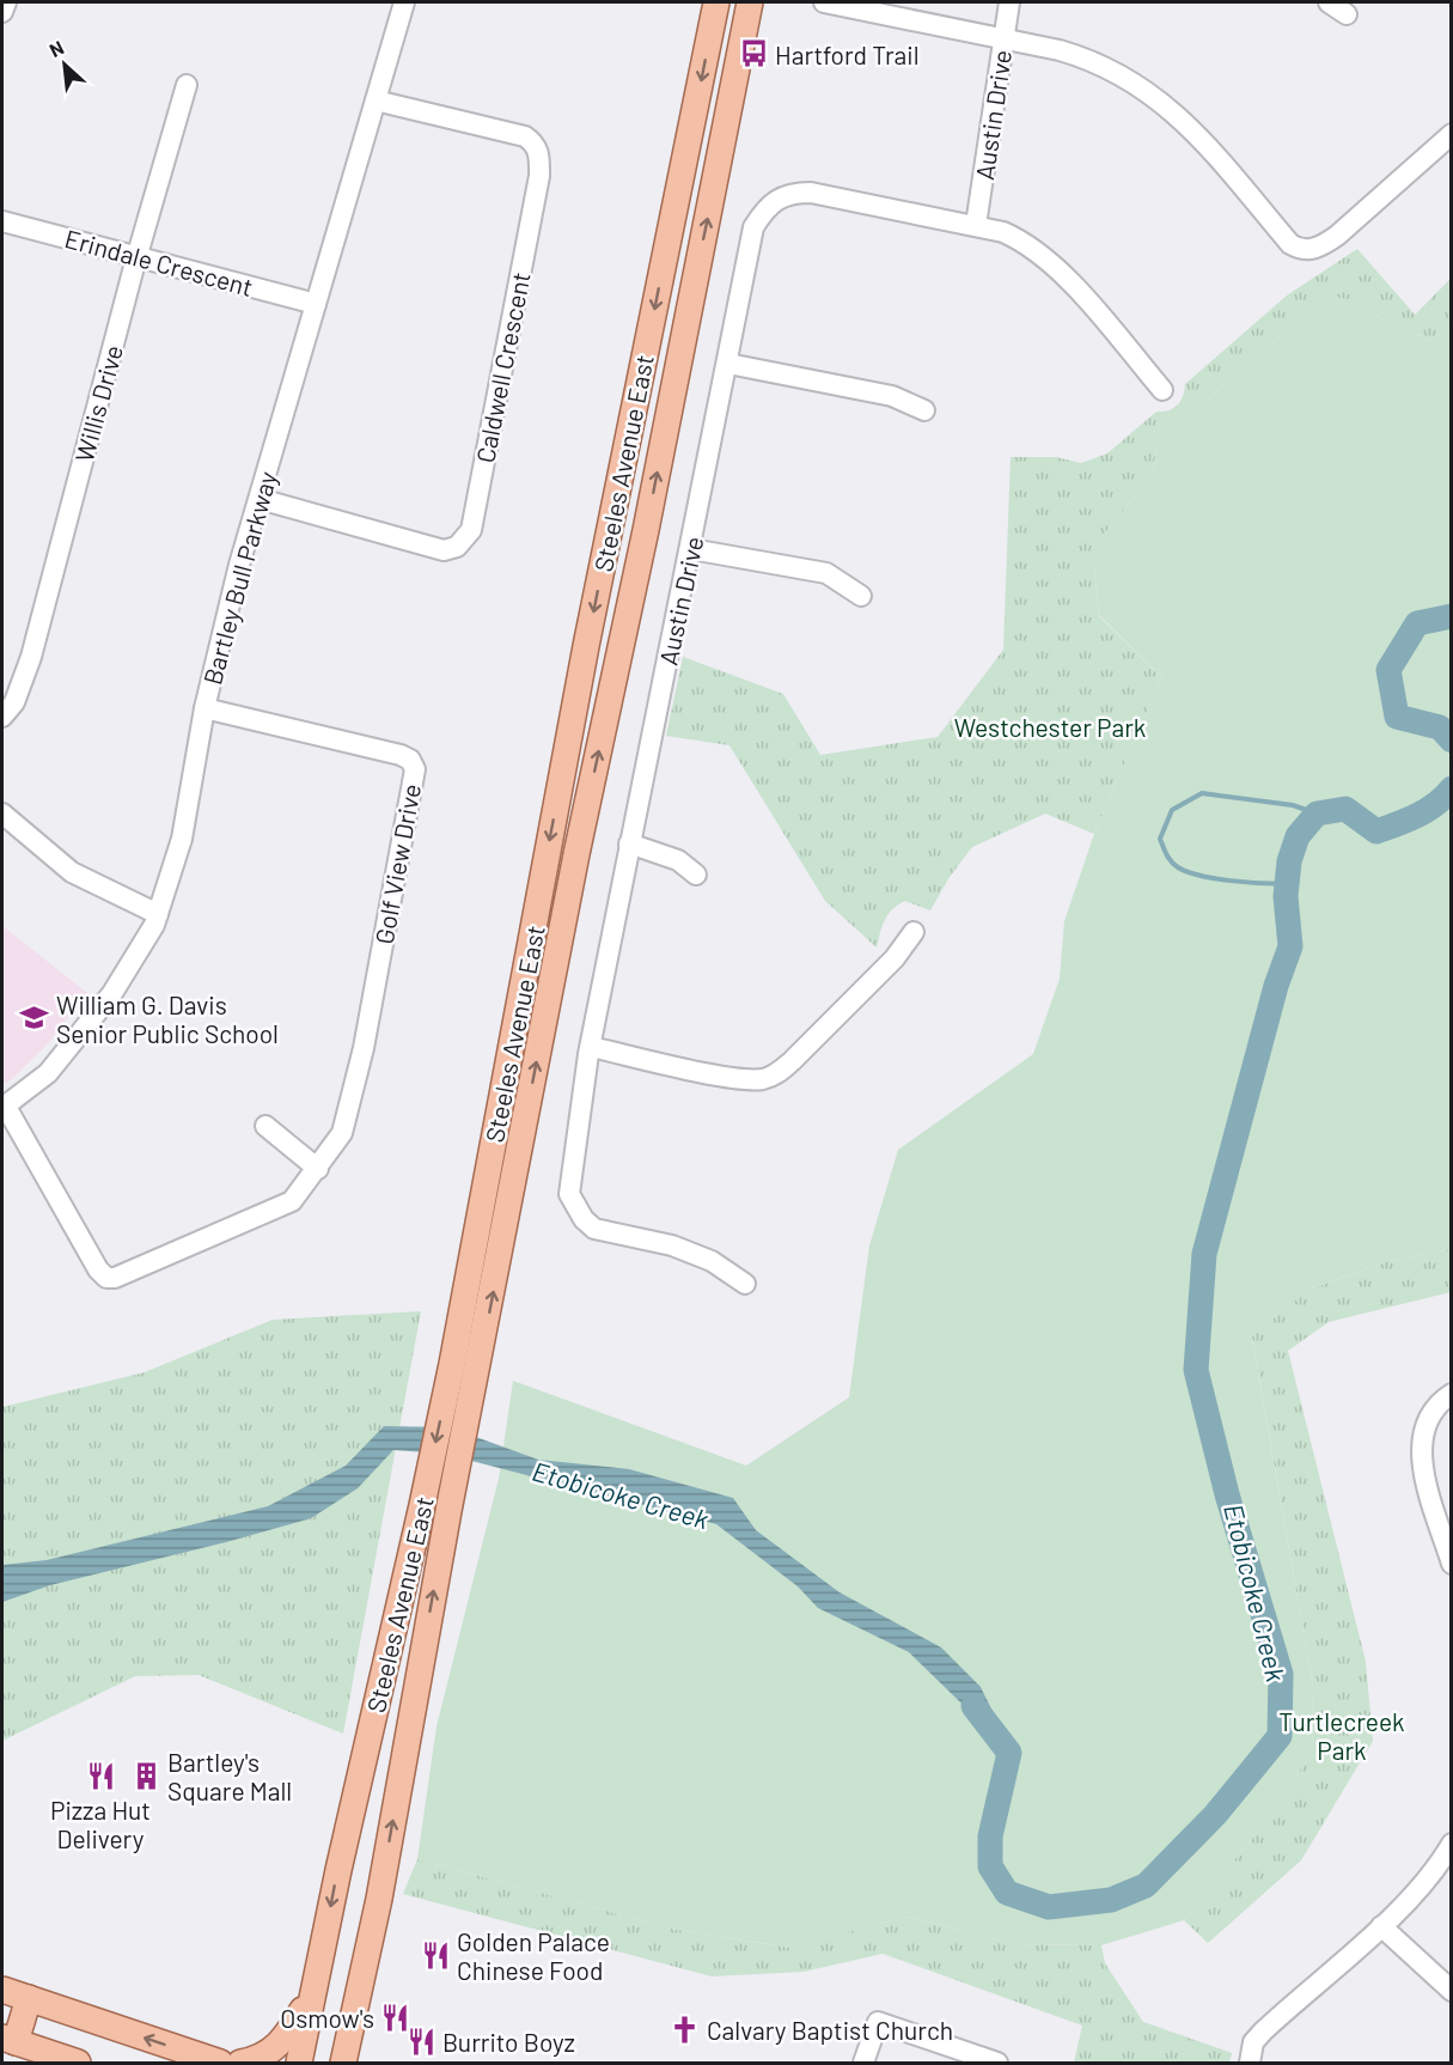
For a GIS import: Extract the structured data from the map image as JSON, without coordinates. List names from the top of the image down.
{
  "streets": {
    "main road": ["Steeles Avenue East"],
    "street": [
      "Austin Drive",
      "Erindale Crescent",
      "Caldwell Crescent",
      "Willis Drive",
      "Bartley Bull Parkway",
      "Golf View Drive"
    ]
  },
  "crossings": [
    ["Erindale Crescent", "Willis Drive"],
    ["Erindale Crescent", "Bartley Bull Parkway"],
    ["Caldwell Crescent", "Bartley Bull Parkway"],
    ["Bartley Bull Parkway", "Golf View Drive"]
  ],
  "water": ["Etobicoke Creek"],
  "parks": ["Westchester Park", "Turtlecreek Park"],
  "places": {
    "bus stop": ["Hartford Trail"],
    "school or university": ["William G. Davis Senior Public School"],
    "restaurant": [
      "Pizza Hut Delivery",
      "Golden Palace Chinese Food",
      "Osmow's",
      "Burrito Boyz"
    ],
    "building": ["Bartley's Square Mall"],
    "church": ["Calvary Baptist Church"]
  },
  "north": "top left"
}
